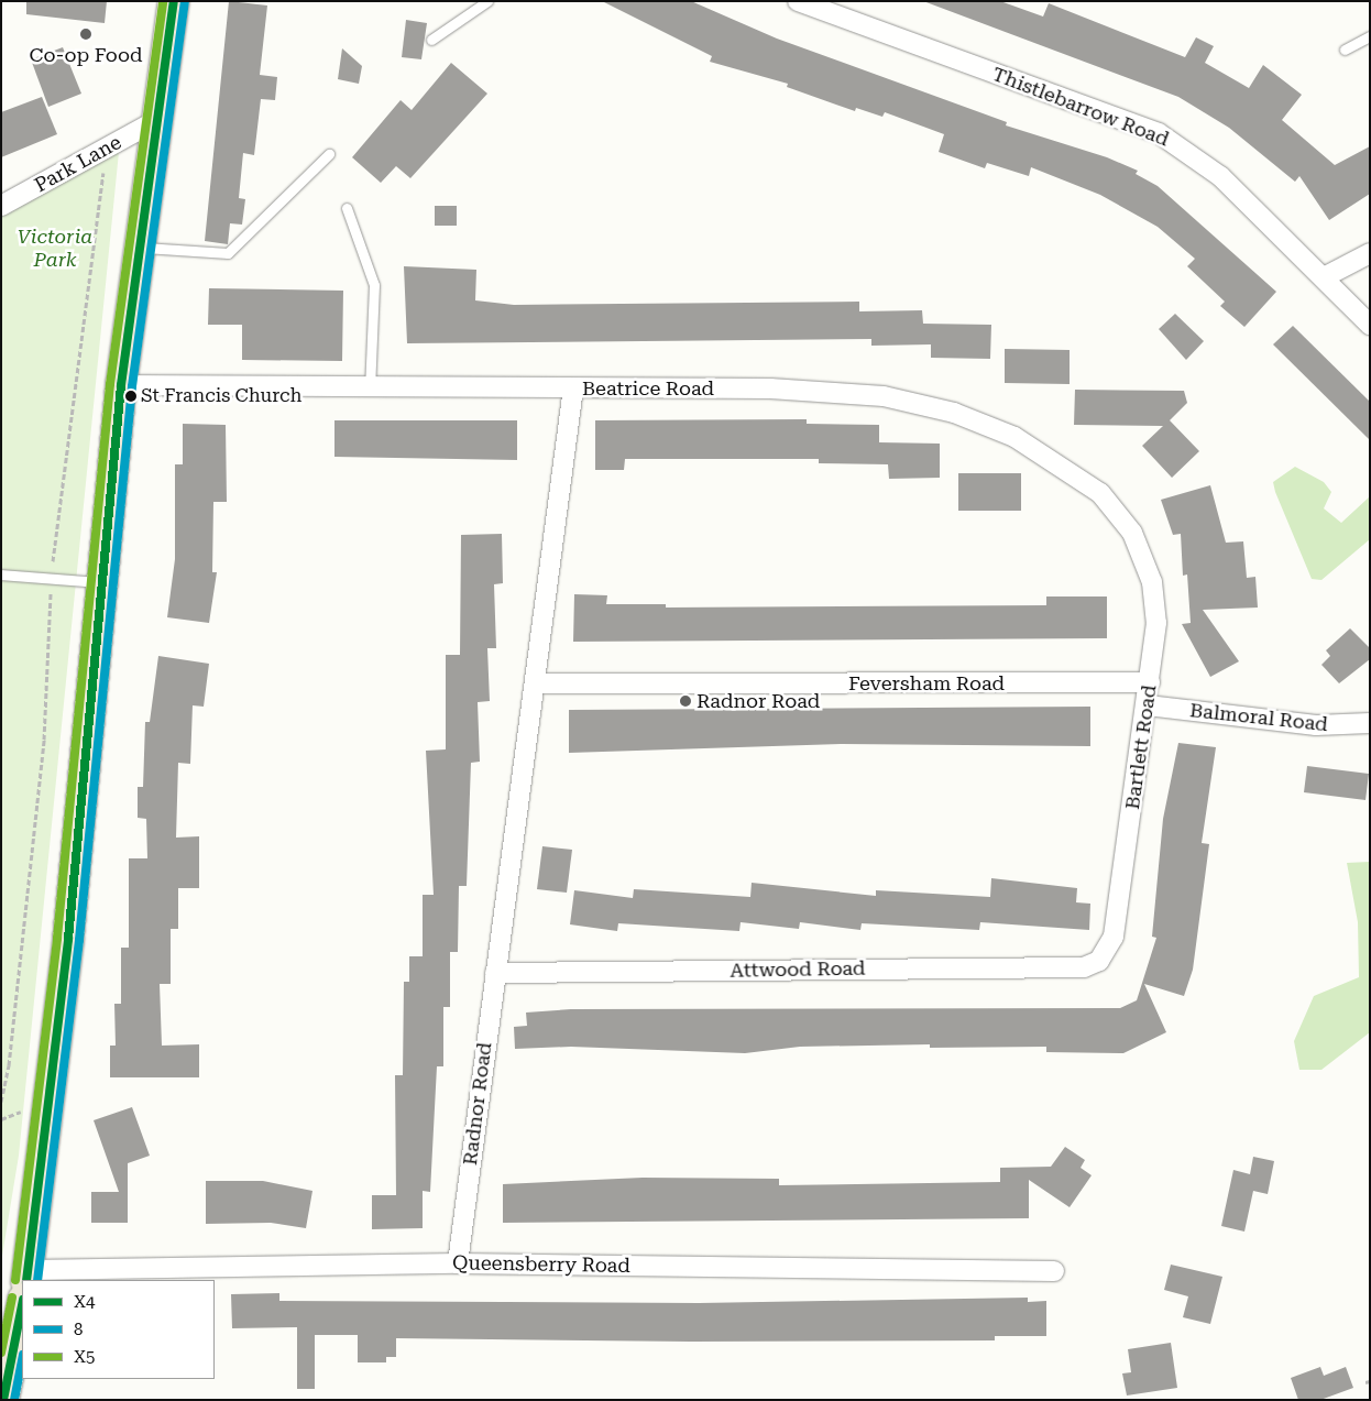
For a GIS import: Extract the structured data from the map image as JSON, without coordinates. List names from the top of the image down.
{
  "streets": {
    "street": [
      "Thistlebarrow Road",
      "Park Lane",
      "Beatrice Road",
      "Feversham Road",
      "Balmoral Road",
      "Bartlett Road",
      "Attwood Road",
      "Radnor Road",
      "Queensberry Road"
    ]
  },
  "crossings": [
    ["Beatrice Road", "Bartlett Road"],
    ["Beatrice Road", "Radnor Road"],
    ["Feversham Road", "Bartlett Road"],
    ["Feversham Road", "Radnor Road"],
    ["Balmoral Road", "Bartlett Road"],
    ["Bartlett Road", "Attwood Road"],
    ["Attwood Road", "Radnor Road"],
    ["Radnor Road", "Queensberry Road"]
  ],
  "parks": ["Victoria Park"],
  "places": ["Co-op Food", "St Francis Church", "Radnor Road"],
  "lines": ["transit line X4", "transit line X5", "transit line 8"],
  "legend": ["X4", "8", "X5"]
}
